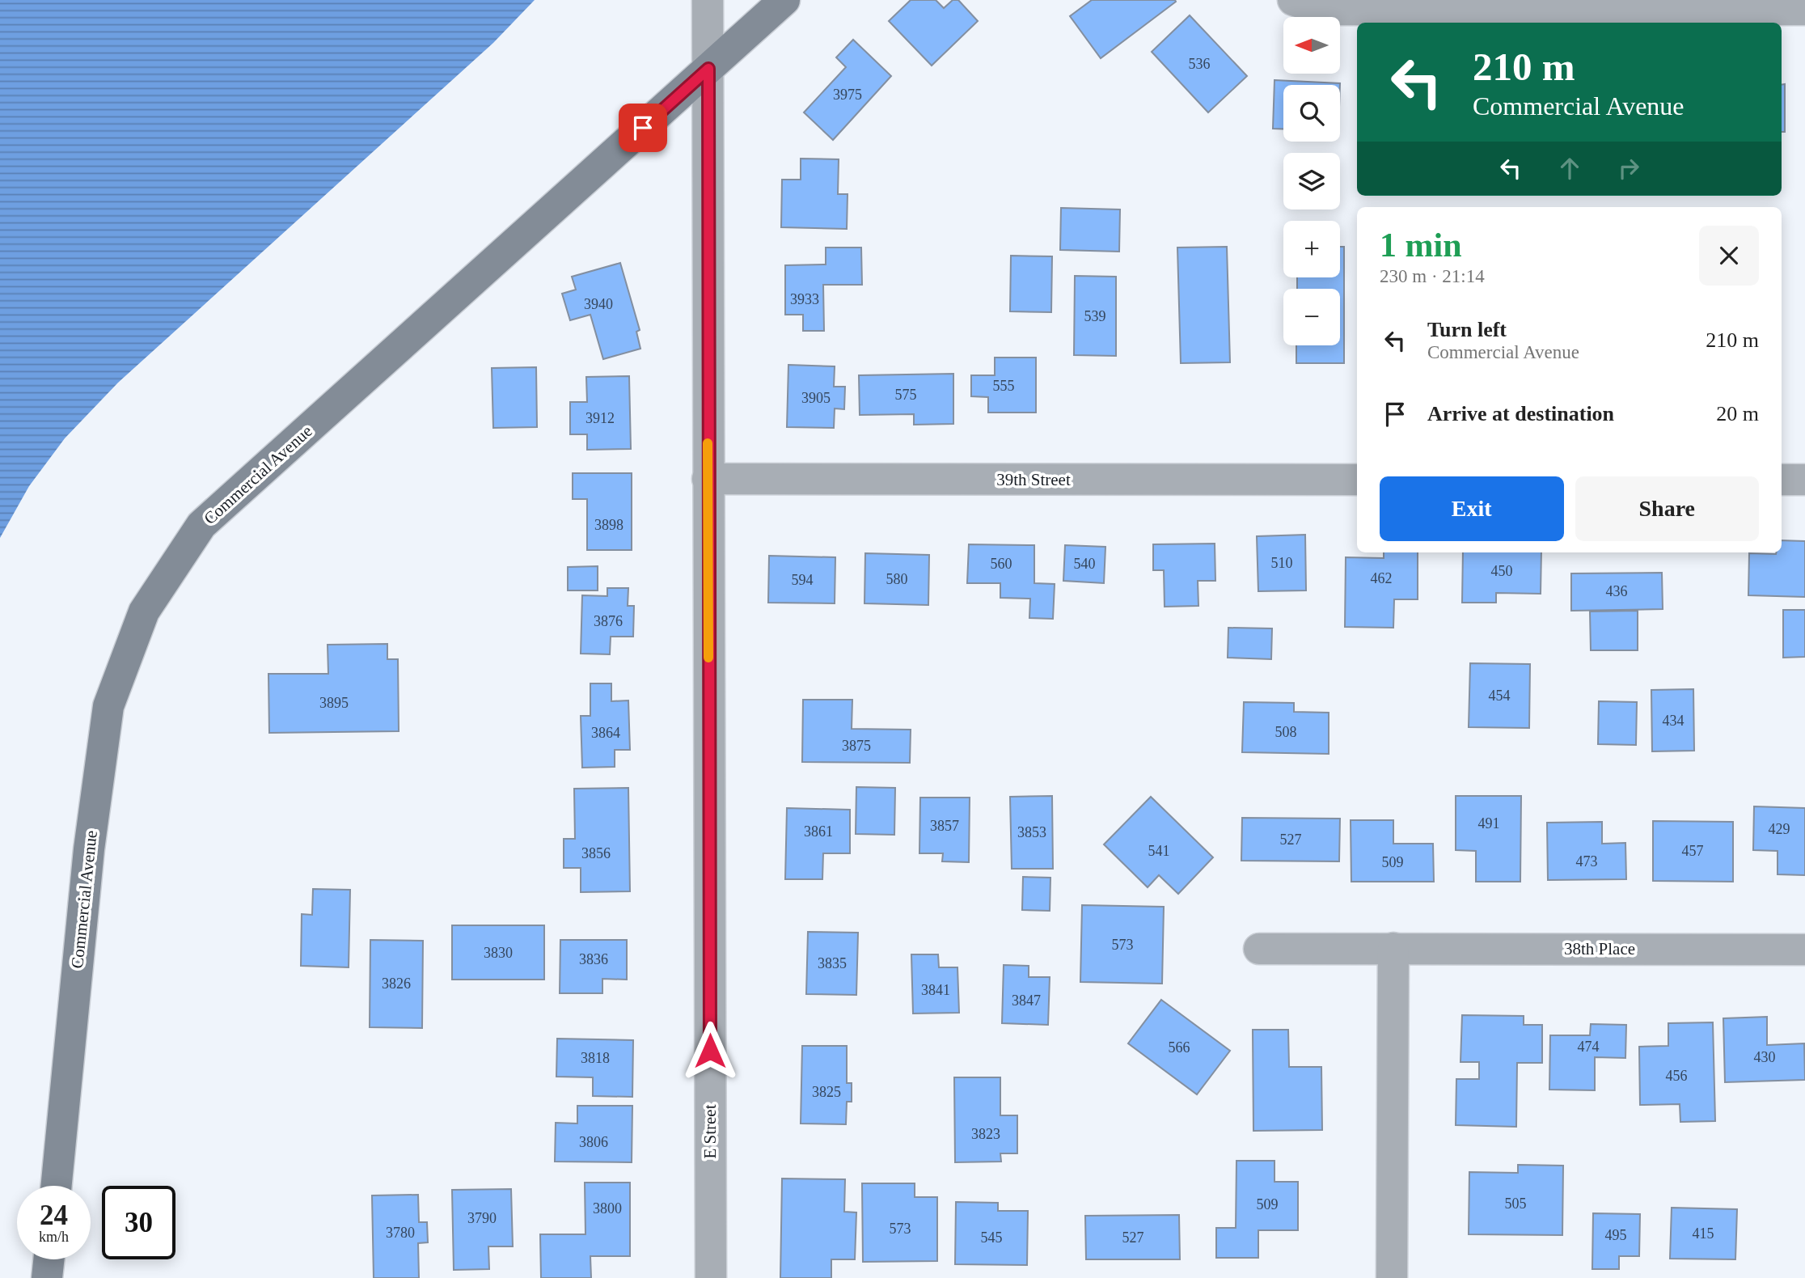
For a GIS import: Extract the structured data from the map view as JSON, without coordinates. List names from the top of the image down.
{
  "streets": {
    "street": [
      "Commercial Avenue",
      "39th Street",
      "38th Place",
      "E Street"
    ]
  },
  "crossings": [
    ["Commercial Avenue", "E Street"],
    ["39th Street", "E Street"]
  ],
  "house_numbers": [
    "536",
    "3975",
    "3933",
    "3940",
    "539",
    "555",
    "575",
    "3905",
    "3912",
    "3898",
    "510",
    "560",
    "540",
    "450",
    "462",
    "580",
    "594",
    "436",
    "3876",
    "454",
    "3895",
    "434",
    "508",
    "3864",
    "3875",
    "491",
    "3857",
    "429",
    "3861",
    "3853",
    "527",
    "541",
    "457",
    "3856",
    "473",
    "509",
    "573",
    "3830",
    "3836",
    "3835",
    "3826",
    "3841",
    "3847",
    "474",
    "566",
    "430",
    "3818",
    "456",
    "3825",
    "3823",
    "3806",
    "505",
    "509",
    "3800",
    "3790",
    "573",
    "3780",
    "415",
    "495",
    "545",
    "527"
  ],
  "north": "left",
  "page": {
    "map_buttons": ["+", "−"],
    "turn": ["210 m", "Commercial Avenue"],
    "heading": ["1 min", "230 m · 21:14"],
    "list": [
      {
        "name": "Turn left",
        "note": "Commercial Avenue",
        "value": "210 m"
      },
      {
        "name": "Arrive at destination",
        "value": "20 m"
      }
    ],
    "buttons": ["Exit", "Share"],
    "speed": "24 km/h",
    "limit": "30"
  }
}
